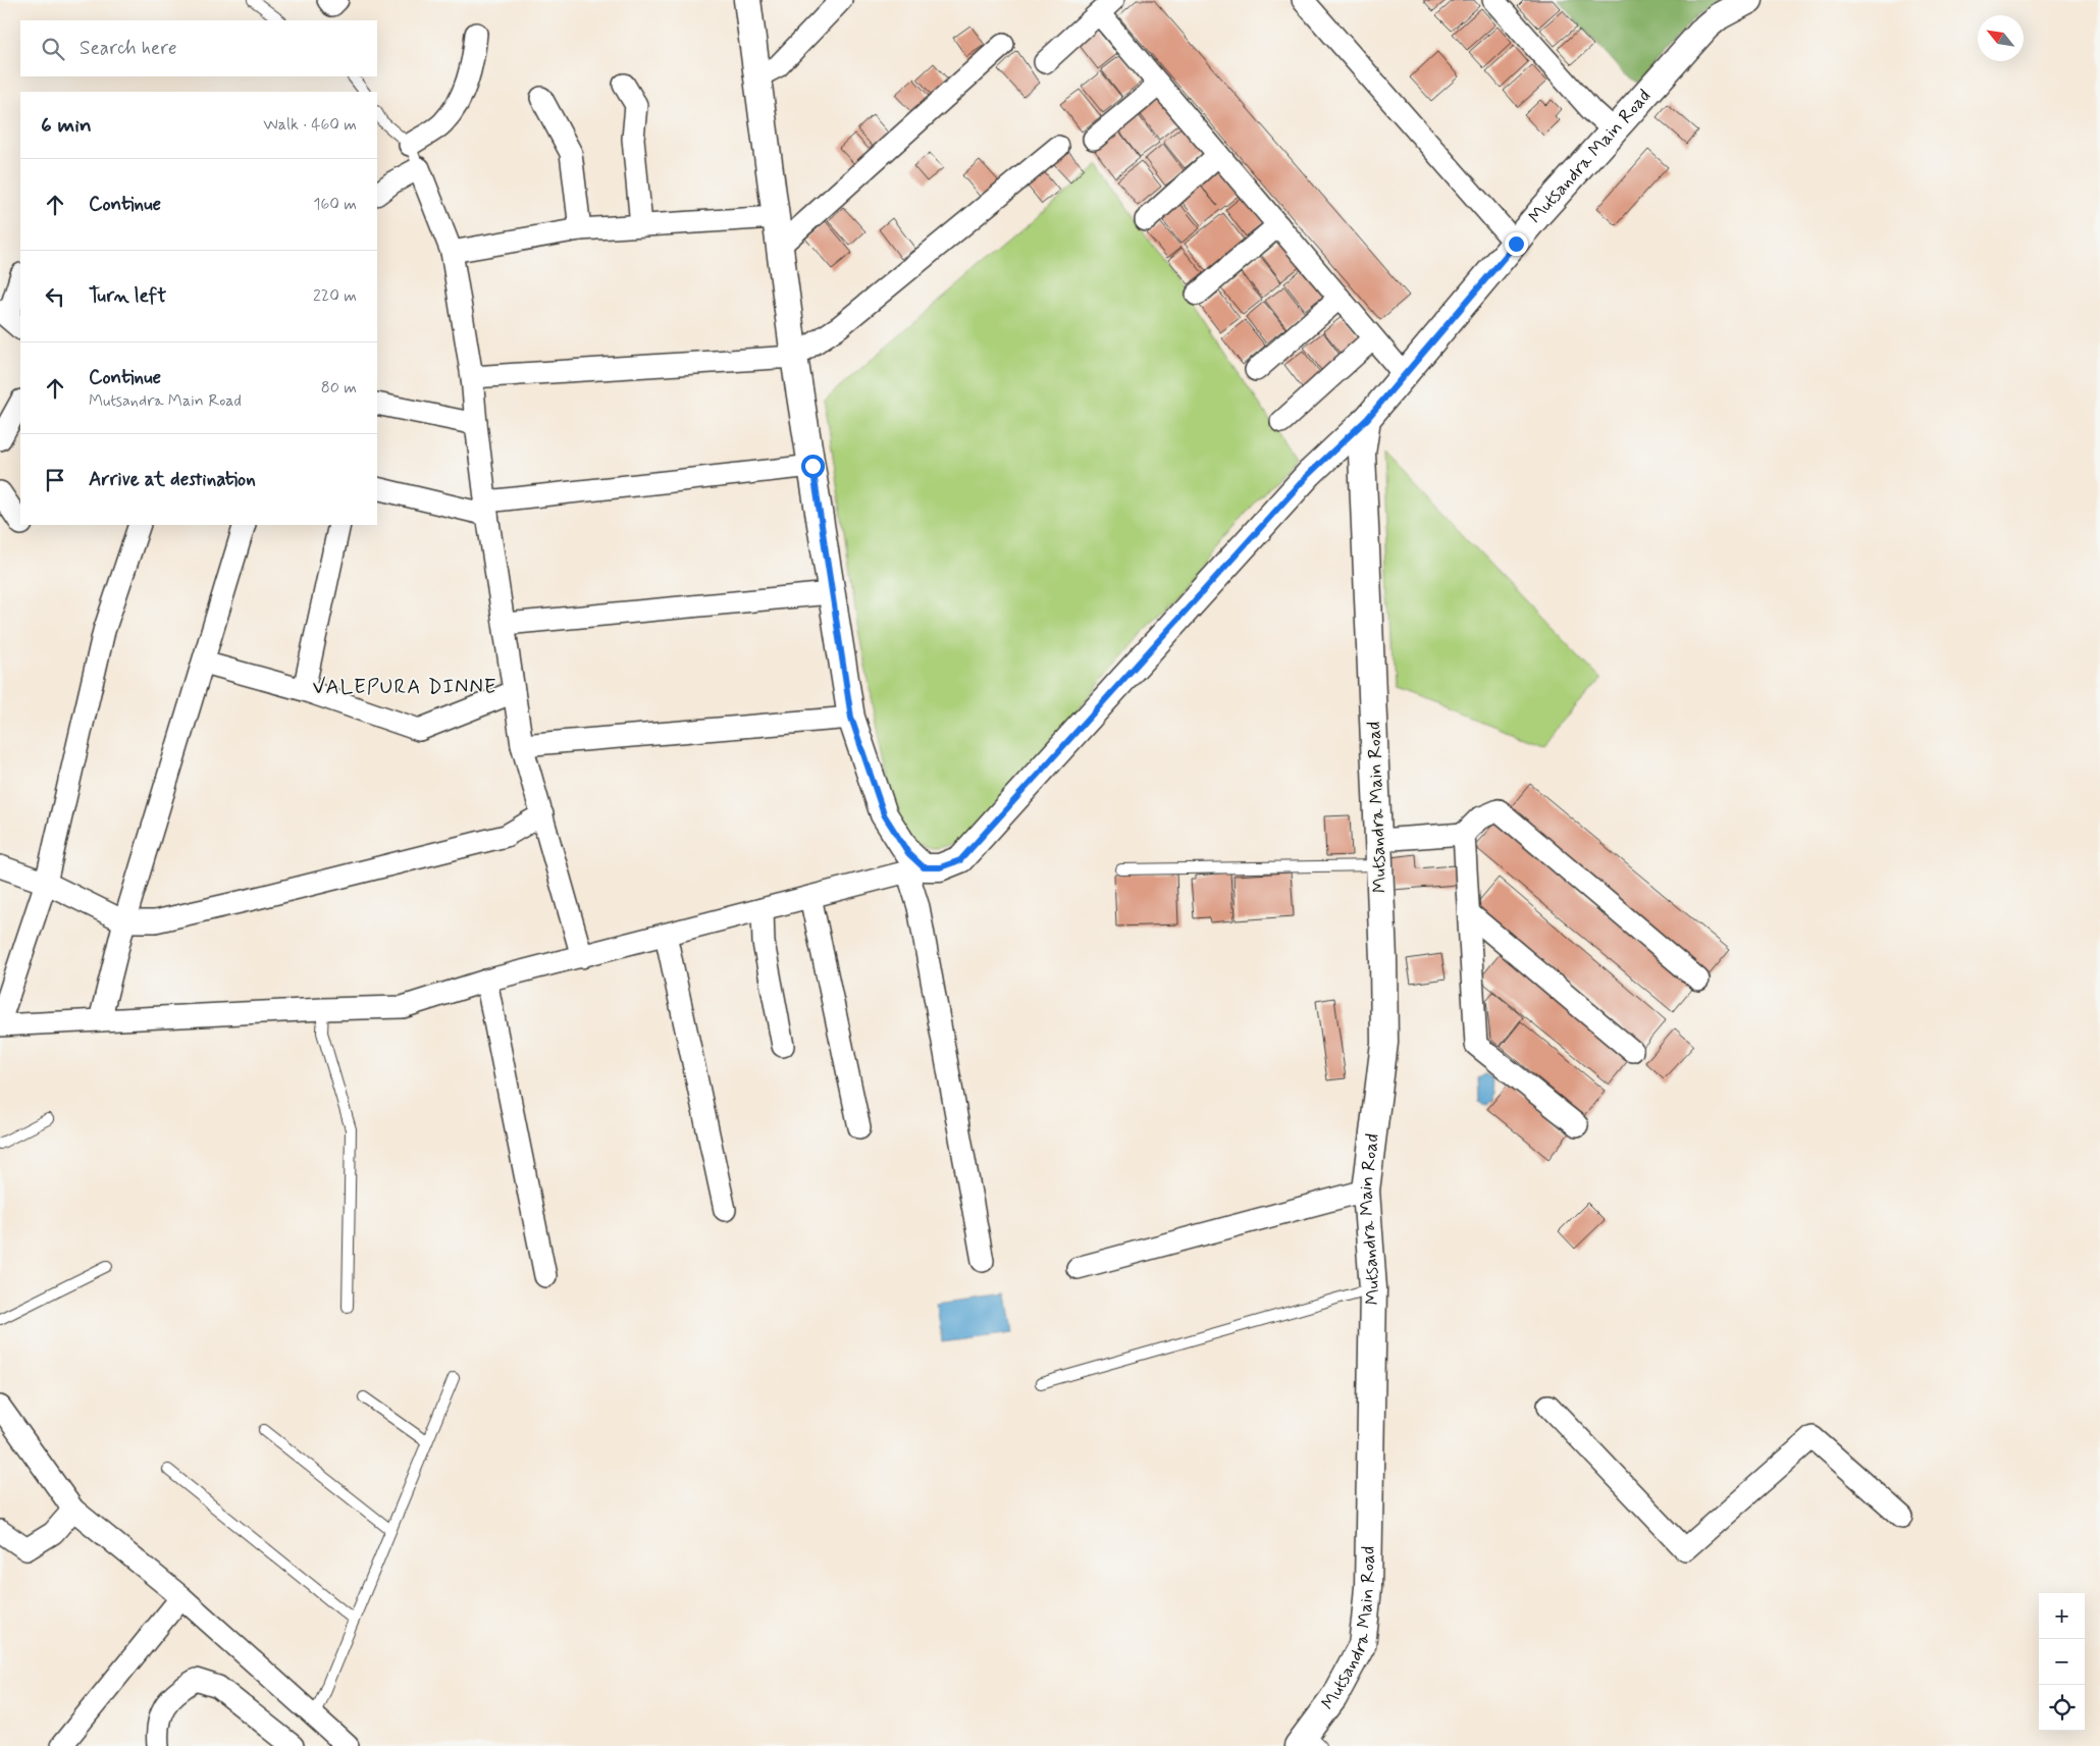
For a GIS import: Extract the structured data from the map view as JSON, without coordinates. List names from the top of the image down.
{
  "streets": {
    "street": ["Mutsandra Main Road"]
  },
  "districts": ["VALEPURA DINNE"],
  "north": "top left",
  "page": {
    "search": "Search here",
    "heading": ["6 min", "Walk · 460 m"],
    "list": [
      ["Continue", "160 m"],
      ["Turn left", "220 m"],
      ["Continue", "Mutsandra Main Road", "80 m"],
      "Arrive at destination"
    ],
    "map_buttons": ["+", "−"]
  }
}
